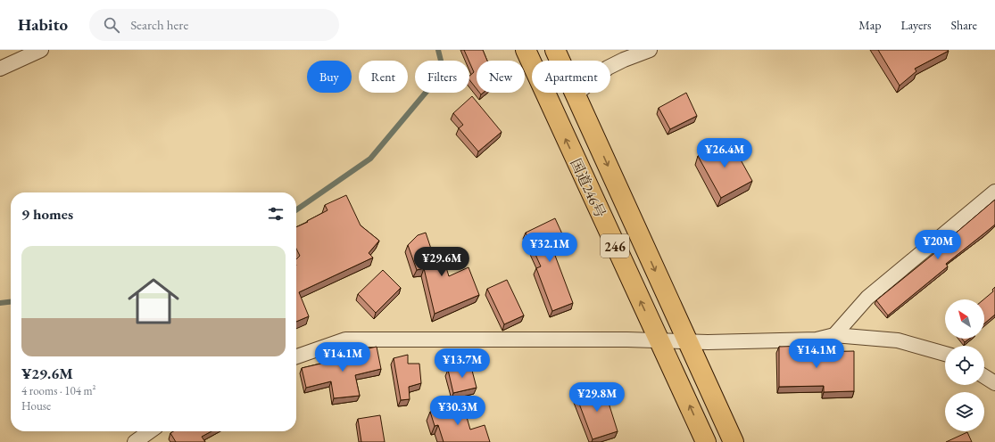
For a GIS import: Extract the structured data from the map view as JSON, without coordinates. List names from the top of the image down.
{
  "streets": {
    "highway": ["国道246号", "246"]
  },
  "north": "top left",
  "page": {
    "header": "Habito",
    "search": "Search here",
    "nav": ["Map", "Layers", "Share"],
    "chip": [
      "Buy",
      "Rent",
      "Filters",
      "New",
      "Apartment"
    ],
    "price": [
      "¥26.4M",
      "¥20M",
      "¥32.1M",
      "¥29.6M",
      "¥14.1M",
      "¥14.1M",
      "¥13.7M",
      "¥29.8M",
      "¥30.3M"
    ],
    "heading": "9 homes",
    "list": [
      {
        "name": "¥29.6M",
        "note": "4 rooms · 104 m² · House"
      }
    ]
  }
}
